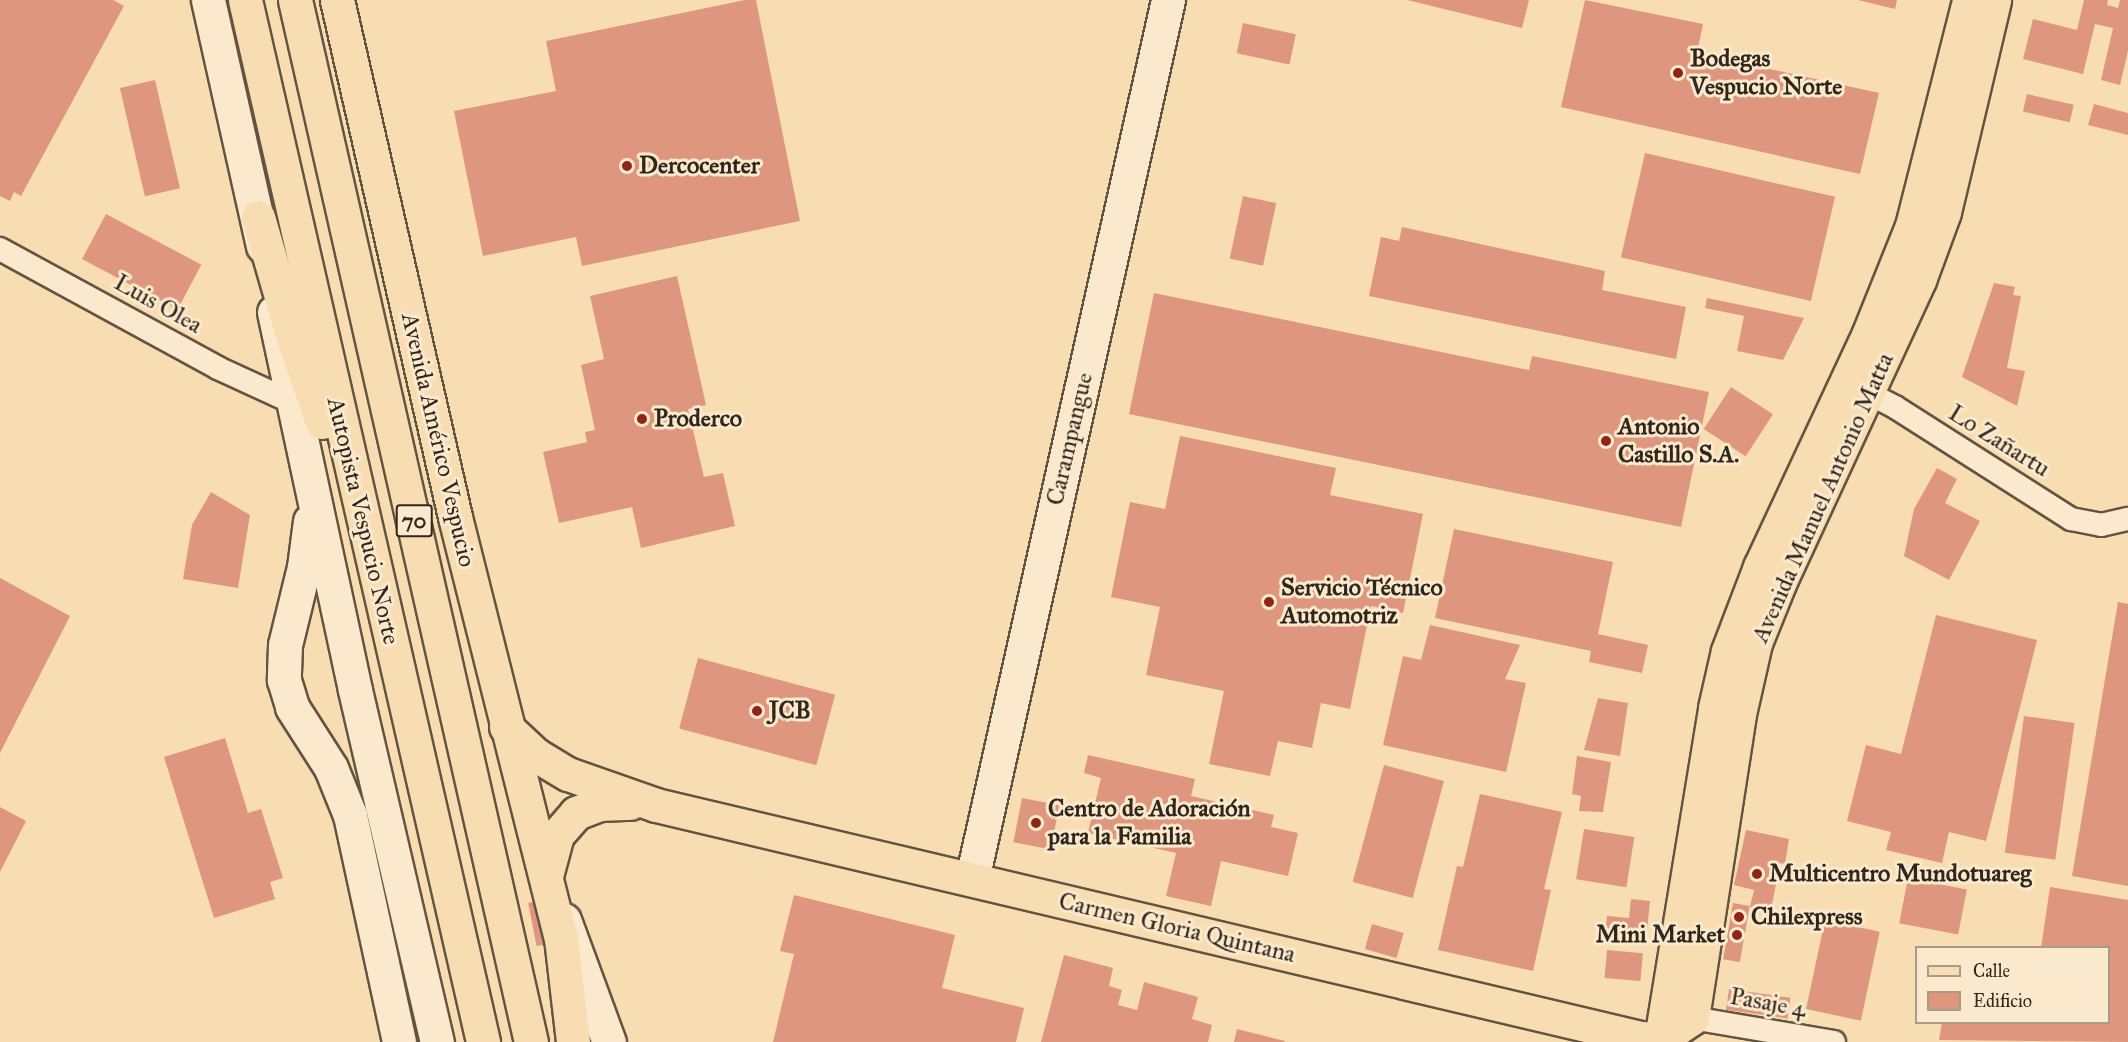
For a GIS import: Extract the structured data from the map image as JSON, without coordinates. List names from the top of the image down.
{
  "streets": {
    "main road": [
      "Avenida Américo Vespucio",
      "Avenida Manuel Antonio Matta",
      "Autopista Vespucio Norte",
      "70",
      "Carmen Gloria Quintana"
    ],
    "street": [
      "Luis Olea",
      "Carampangue",
      "Lo Zañartu",
      "Pasaje 4"
    ]
  },
  "crossings": [
    ["Carampangue", "Carmen Gloria Quintana"],
    ["Avenida Américo Vespucio", "Carmen Gloria Quintana"],
    ["Lo Zañartu", "Avenida Manuel Antonio Matta"],
    ["Avenida Manuel Antonio Matta", "Carmen Gloria Quintana"],
    ["Avenida Manuel Antonio Matta", "Pasaje 4"],
    ["Carmen Gloria Quintana", "Pasaje 4"]
  ],
  "places": [
    "Bodegas Vespucio Norte",
    "Dercocenter",
    "Proderco",
    "Antonio Castillo S.A.",
    "Servicio Técnico Automotriz",
    "JCB",
    "Centro de Adoración para la Familia",
    "Multicentro Mundotuareg",
    "Chilexpress",
    "Mini Market"
  ],
  "legend": ["Calle", "Edificio"]
}
